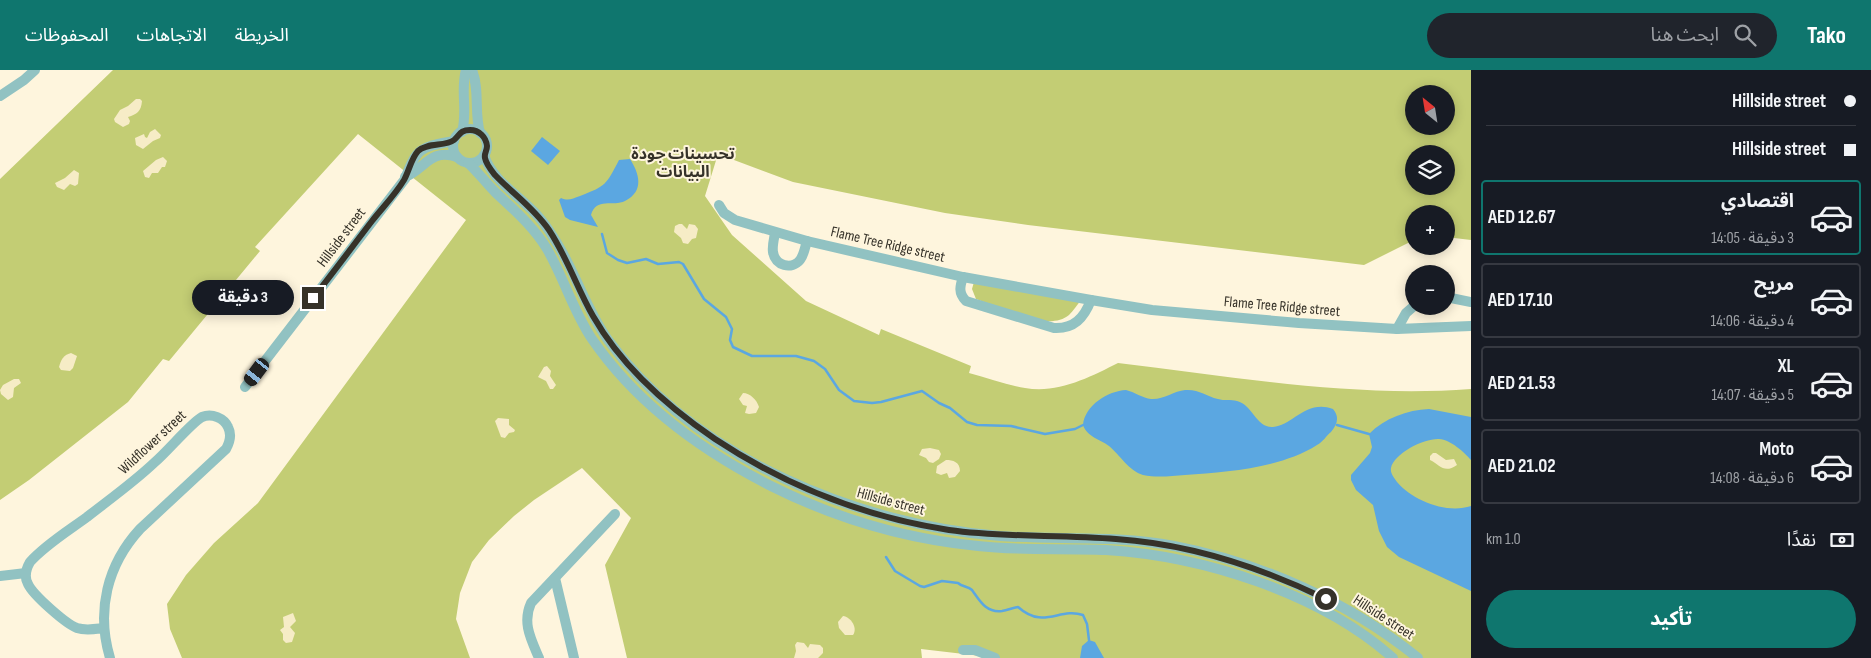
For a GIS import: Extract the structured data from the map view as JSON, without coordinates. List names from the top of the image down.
{
  "streets": {
    "street": ["Hillside street", "Flame Tree Ridge street", "Wildflower street"]
  },
  "districts": ["تحسينات جودة البيانات"],
  "north": "top left",
  "page": {
    "header": "Tako",
    "search": "ابحث هنا",
    "nav": ["الخريطة", "الاتجاهات", "المحفوظات"],
    "banner": ["Hillside street", "Hillside street"],
    "map_buttons": ["+", "−"],
    "list": [
      {
        "name": "اقتصادي",
        "note": "3 دقيقة · 14:05",
        "value": "AED 12.67"
      },
      {
        "name": "مريح",
        "note": "4 دقيقة · 14:06",
        "value": "AED 17.10"
      },
      {
        "name": "XL",
        "note": "5 دقيقة · 14:07",
        "value": "AED 21.53"
      },
      {
        "name": "Moto",
        "note": "6 دقيقة · 14:08",
        "value": "AED 21.02"
      }
    ],
    "bubble": "3 دقيقة",
    "pay": ["نقدًا", "1.0 km"],
    "buttons": "تأكيد"
  }
}
